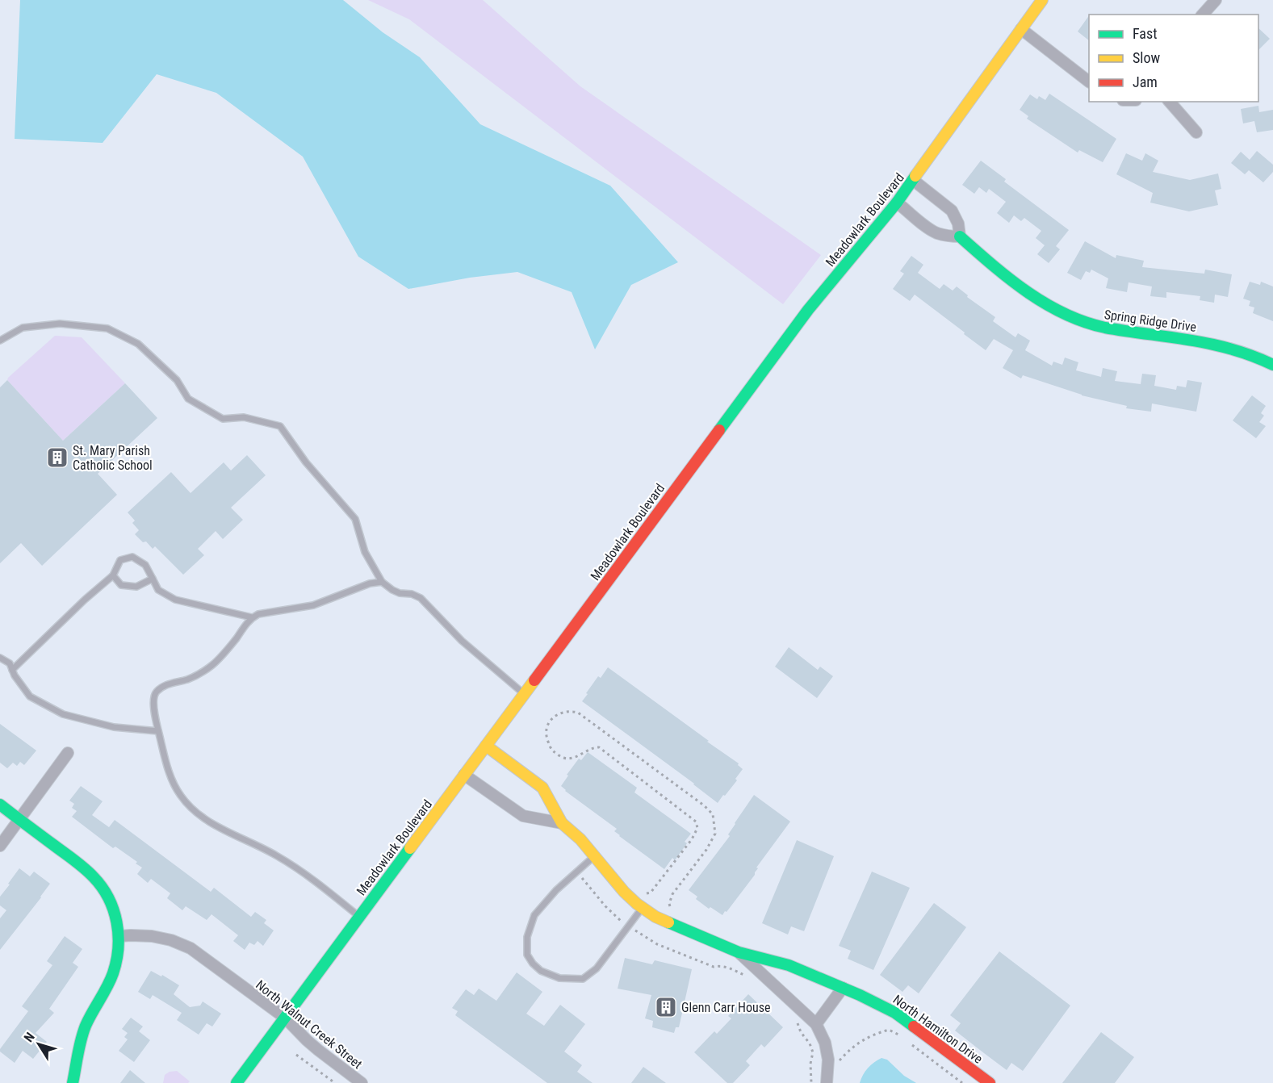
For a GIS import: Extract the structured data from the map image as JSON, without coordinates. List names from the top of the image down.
{
  "streets": {
    "street": [
      "Meadowlark Boulevard",
      "Spring Ridge Drive",
      "North Walnut Creek Street",
      "North Hamilton Drive"
    ]
  },
  "crossings": [
    ["Meadowlark Boulevard", "North Walnut Creek Street"],
    ["Meadowlark Boulevard", "North Hamilton Drive"]
  ],
  "places": {
    "building": ["St. Mary Parish Catholic School", "Glenn Carr House"]
  },
  "legend": ["Fast", "Slow", "Jam"],
  "north": "top left"
}
